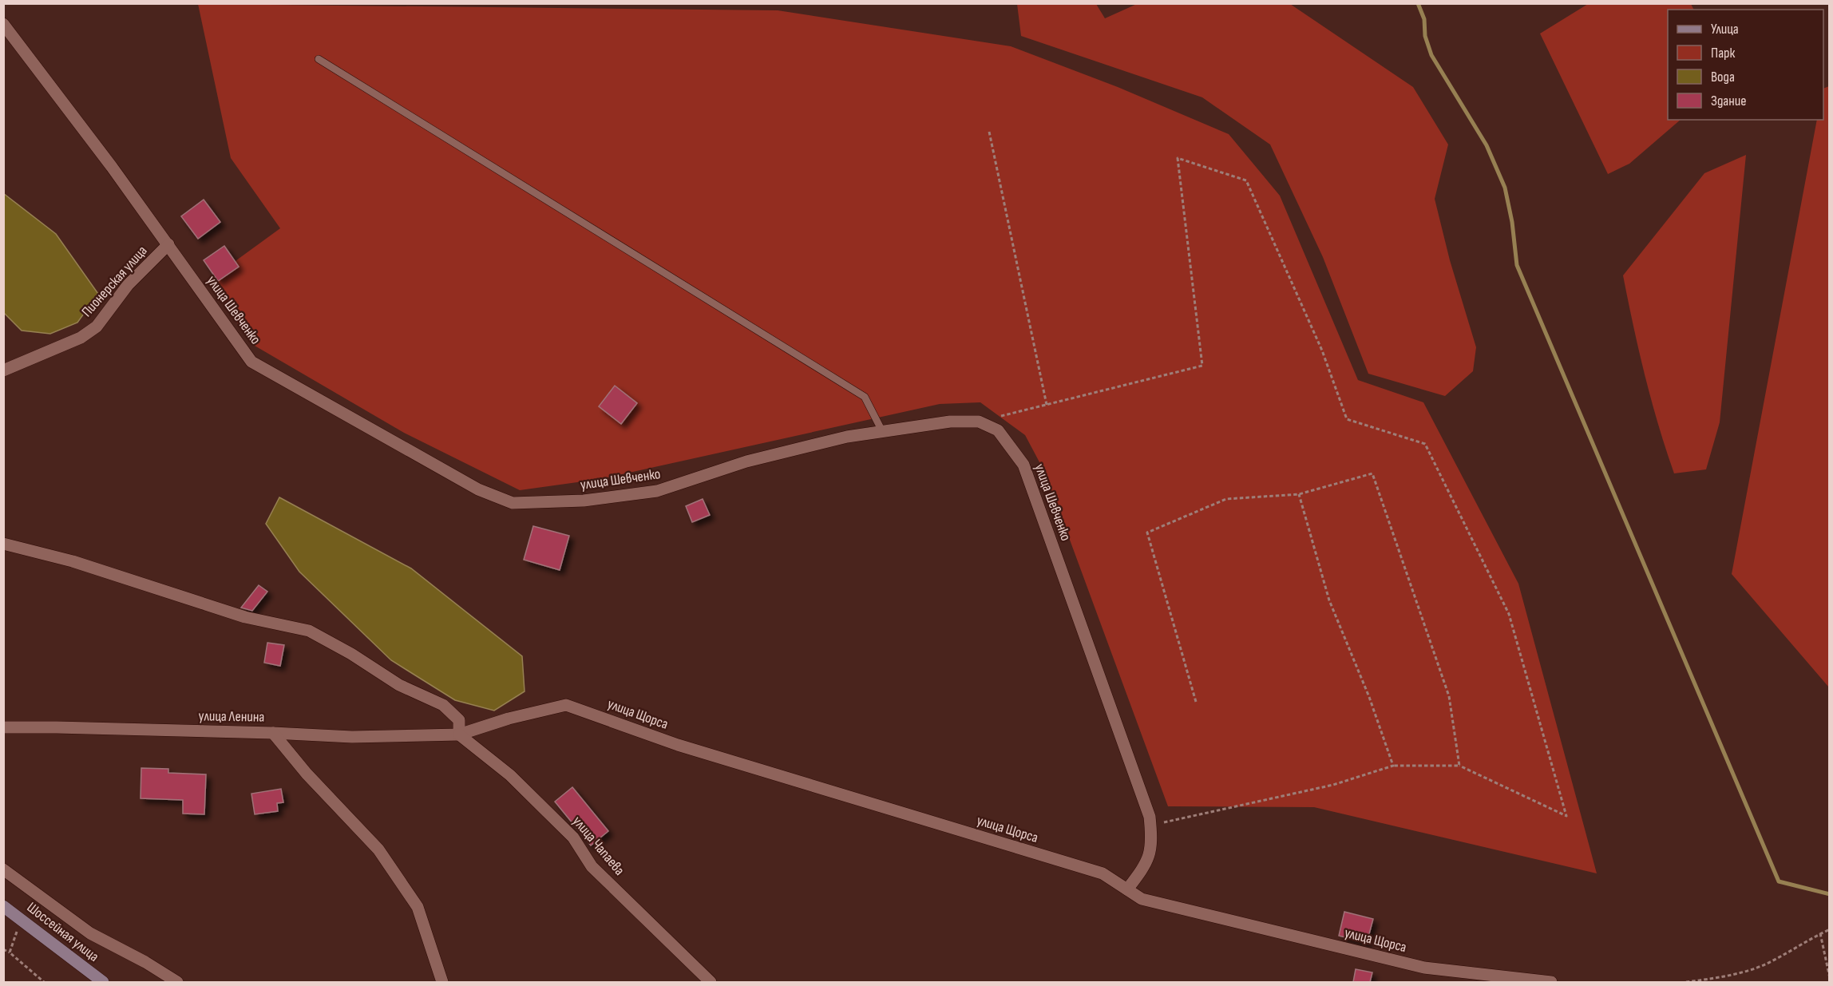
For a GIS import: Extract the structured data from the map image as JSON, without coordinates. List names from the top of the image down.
{
  "streets": {
    "main road": ["Шоссейная улица"],
    "street": [
      "Пионерская улица",
      "улица Шевченко",
      "улица Щорса",
      "улица Ленина",
      "улица Чапаева"
    ]
  },
  "crossings": [
    ["Пионерская улица", "улица Шевченко"],
    ["улица Шевченко", "улица Щорса"],
    ["улица Щорса", "улица Ленина"],
    ["улица Щорса", "улица Чапаева"],
    ["улица Ленина", "улица Чапаева"]
  ],
  "legend": [
    "Улица",
    "Парк",
    "Вода",
    "Здание"
  ]
}
